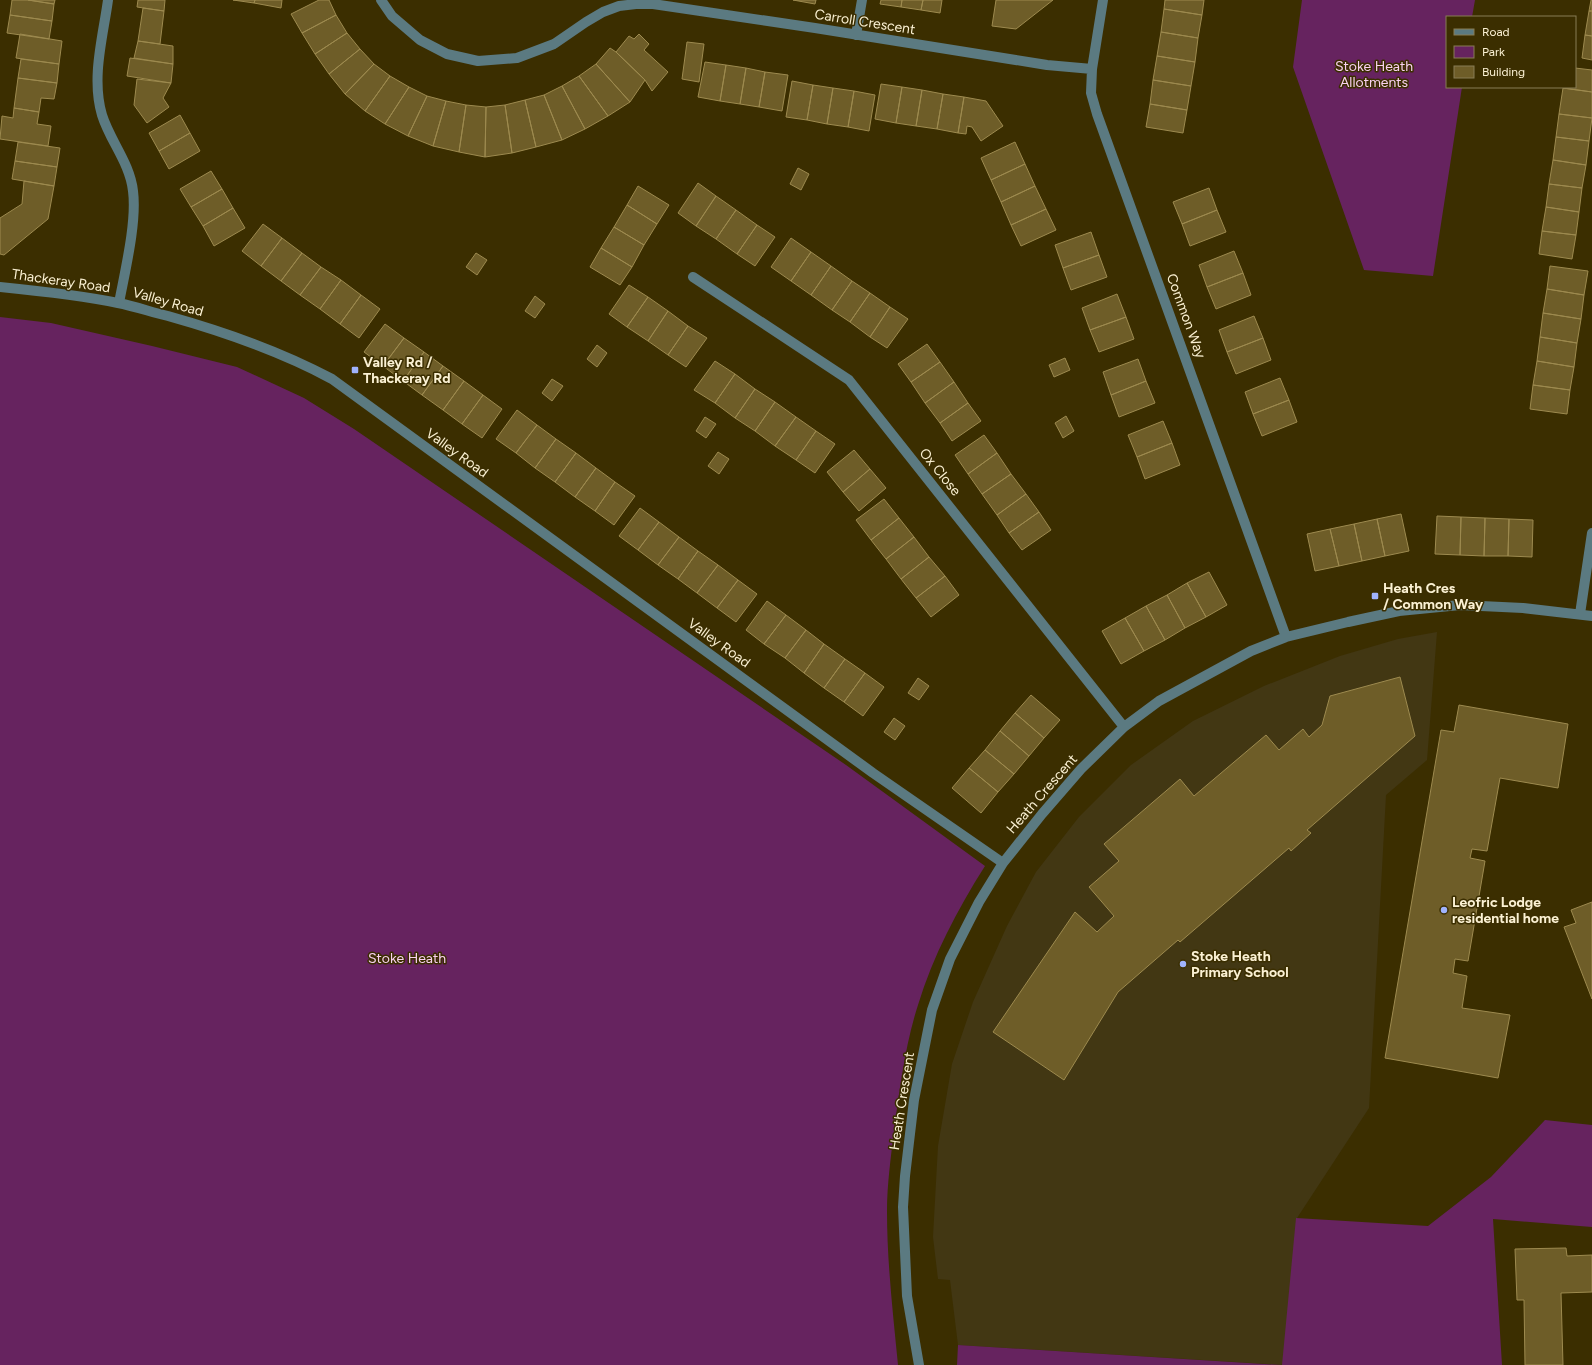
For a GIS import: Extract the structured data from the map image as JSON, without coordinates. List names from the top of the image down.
{
  "streets": {
    "street": [
      "Carroll Crescent",
      "Thackeray Road",
      "Valley Road",
      "Common Way",
      "Ox Close",
      "Heath Crescent"
    ]
  },
  "crossings": [
    ["Carroll Crescent", "Common Way"],
    ["Thackeray Road", "Valley Road"],
    ["Valley Road", "Heath Crescent"],
    ["Common Way", "Heath Crescent"],
    ["Ox Close", "Heath Crescent"]
  ],
  "parks": ["Stoke Heath Allotments", "Stoke Heath"],
  "places": {
    "transit": ["Valley Rd / Thackeray Rd", "Heath Cres / Common Way"],
    "other": ["Leofric Lodge residential home", "Stoke Heath Primary School"]
  },
  "legend": ["Road", "Park", "Building"]
}
